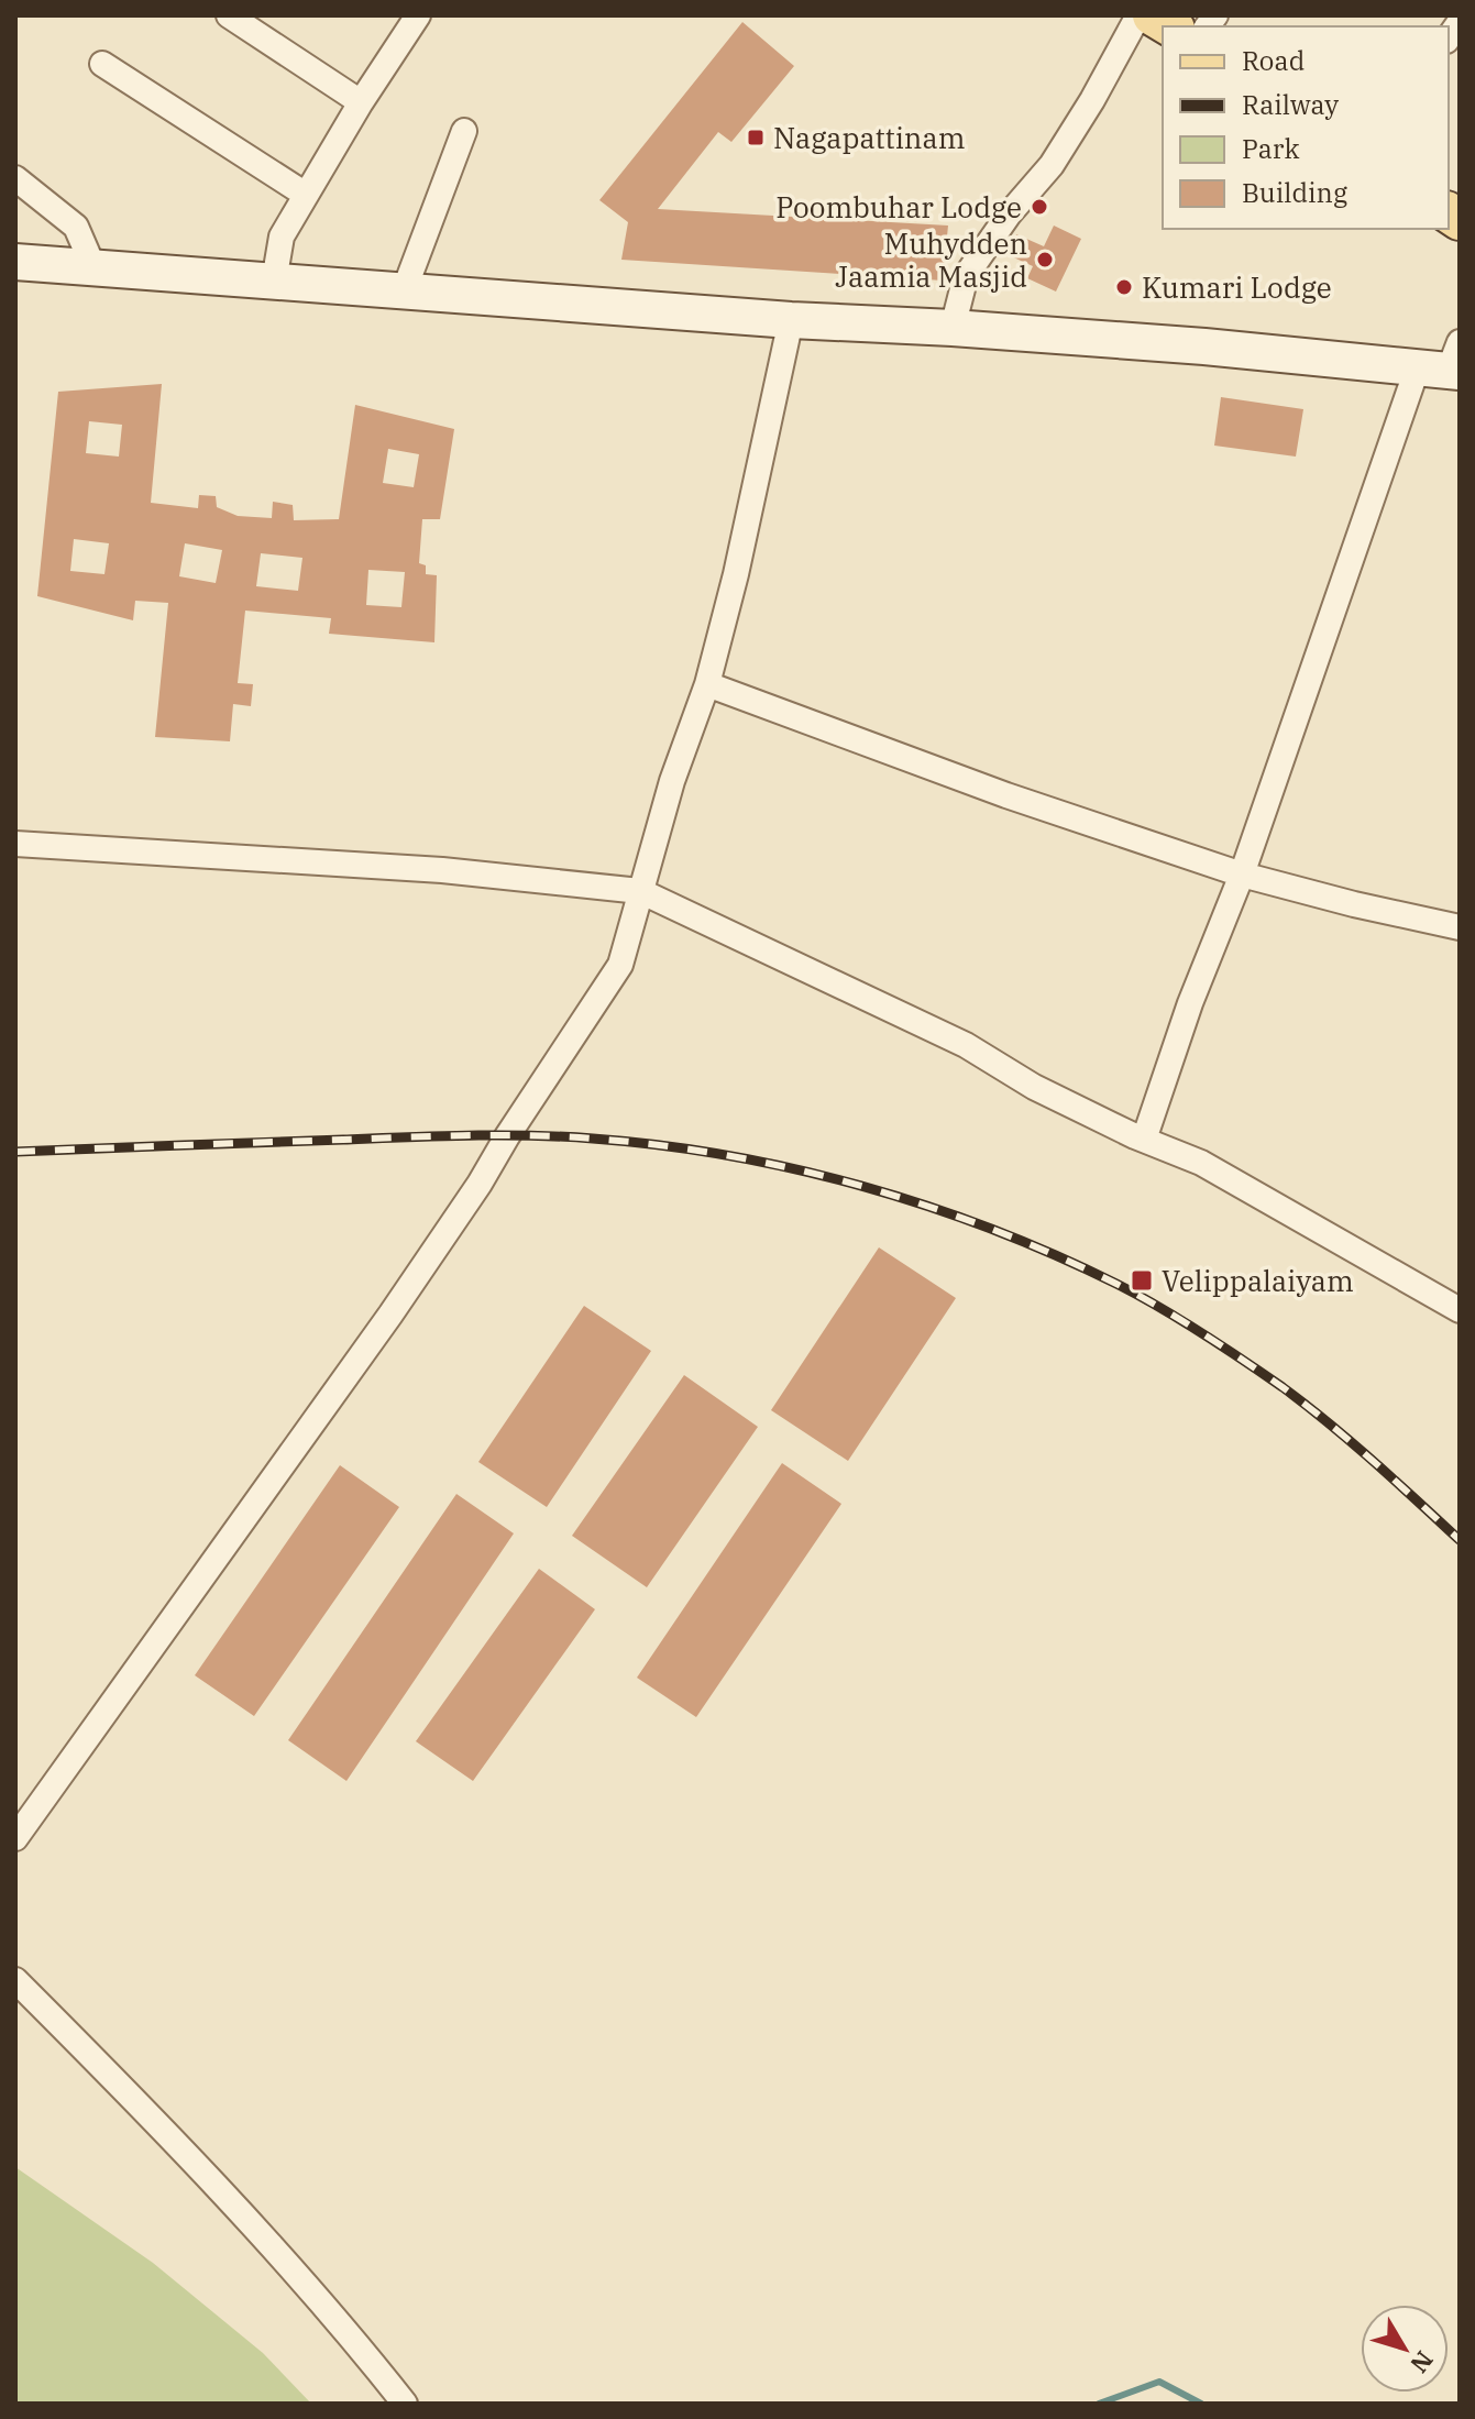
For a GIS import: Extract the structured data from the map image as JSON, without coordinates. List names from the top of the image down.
{
  "places": {
    "transit": ["Nagapattinam", "Velippalaiyam"],
    "other": ["Poombuhar Lodge", "Muhydden Jaamia Masjid", "Kumari Lodge"]
  },
  "legend": [
    "Road",
    "Railway",
    "Park",
    "Building"
  ],
  "north": "bottom right"
}
